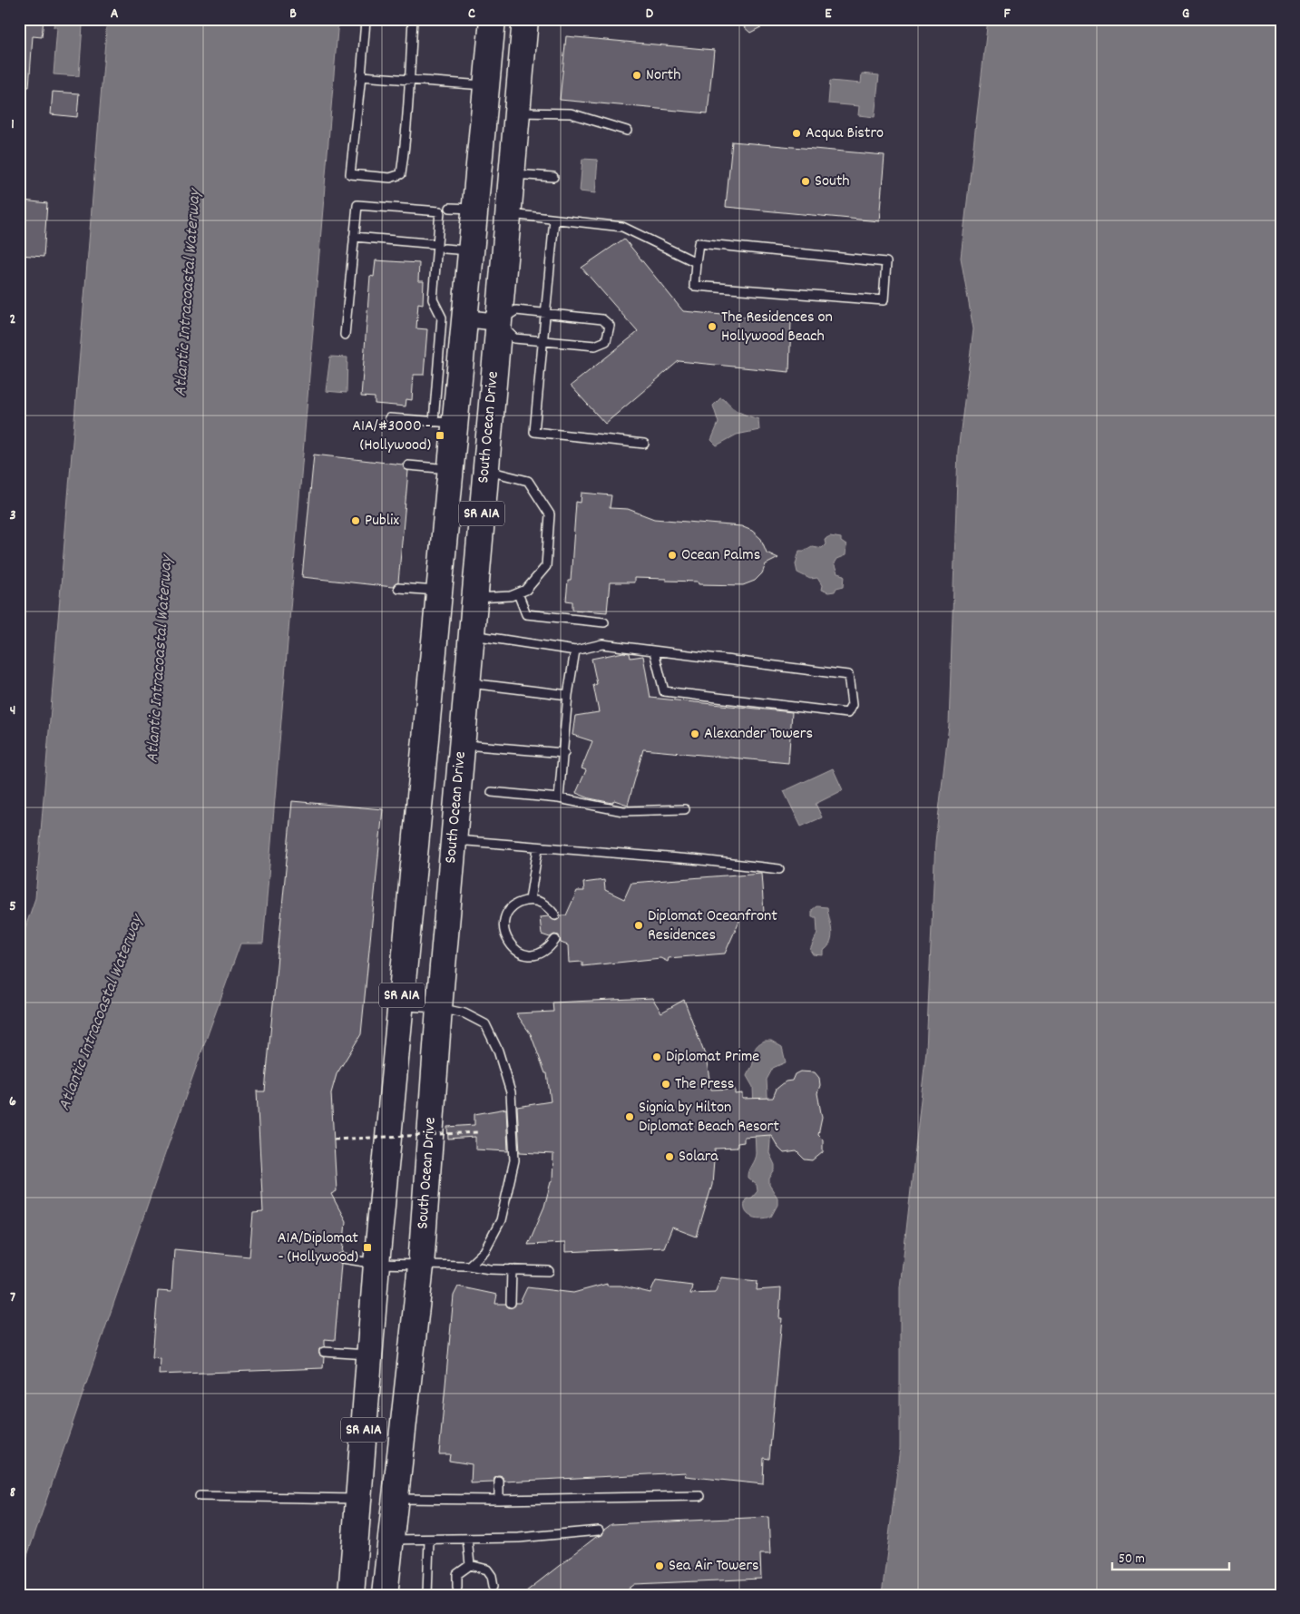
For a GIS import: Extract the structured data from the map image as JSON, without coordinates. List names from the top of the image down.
{
  "streets": {
    "main road": ["South Ocean Drive", "SR A1A"]
  },
  "water": ["Atlantic Intracoastal Waterway"],
  "places": {
    "other": [
      "North",
      "Acqua Bistro",
      "South",
      "The Residences on Hollywood Beach",
      "Publix",
      "Ocean Palms",
      "Alexander Towers",
      "Diplomat Oceanfront Residences",
      "Diplomat Prime",
      "The Press",
      "Signia by Hilton Diplomat Beach Resort",
      "Solara",
      "Sea Air Towers"
    ],
    "transit": ["A1A/#3000 - (Hollywood)", "A1A/Diplomat - (Hollywood)"]
  },
  "scale_bar": "50 m",
  "grid": {
    "columns": [
      "A",
      "B",
      "C",
      "D",
      "E",
      "F",
      "G"
    ],
    "rows": [
      "1",
      "2",
      "3",
      "4",
      "5",
      "6",
      "7",
      "8"
    ]
  }
}
